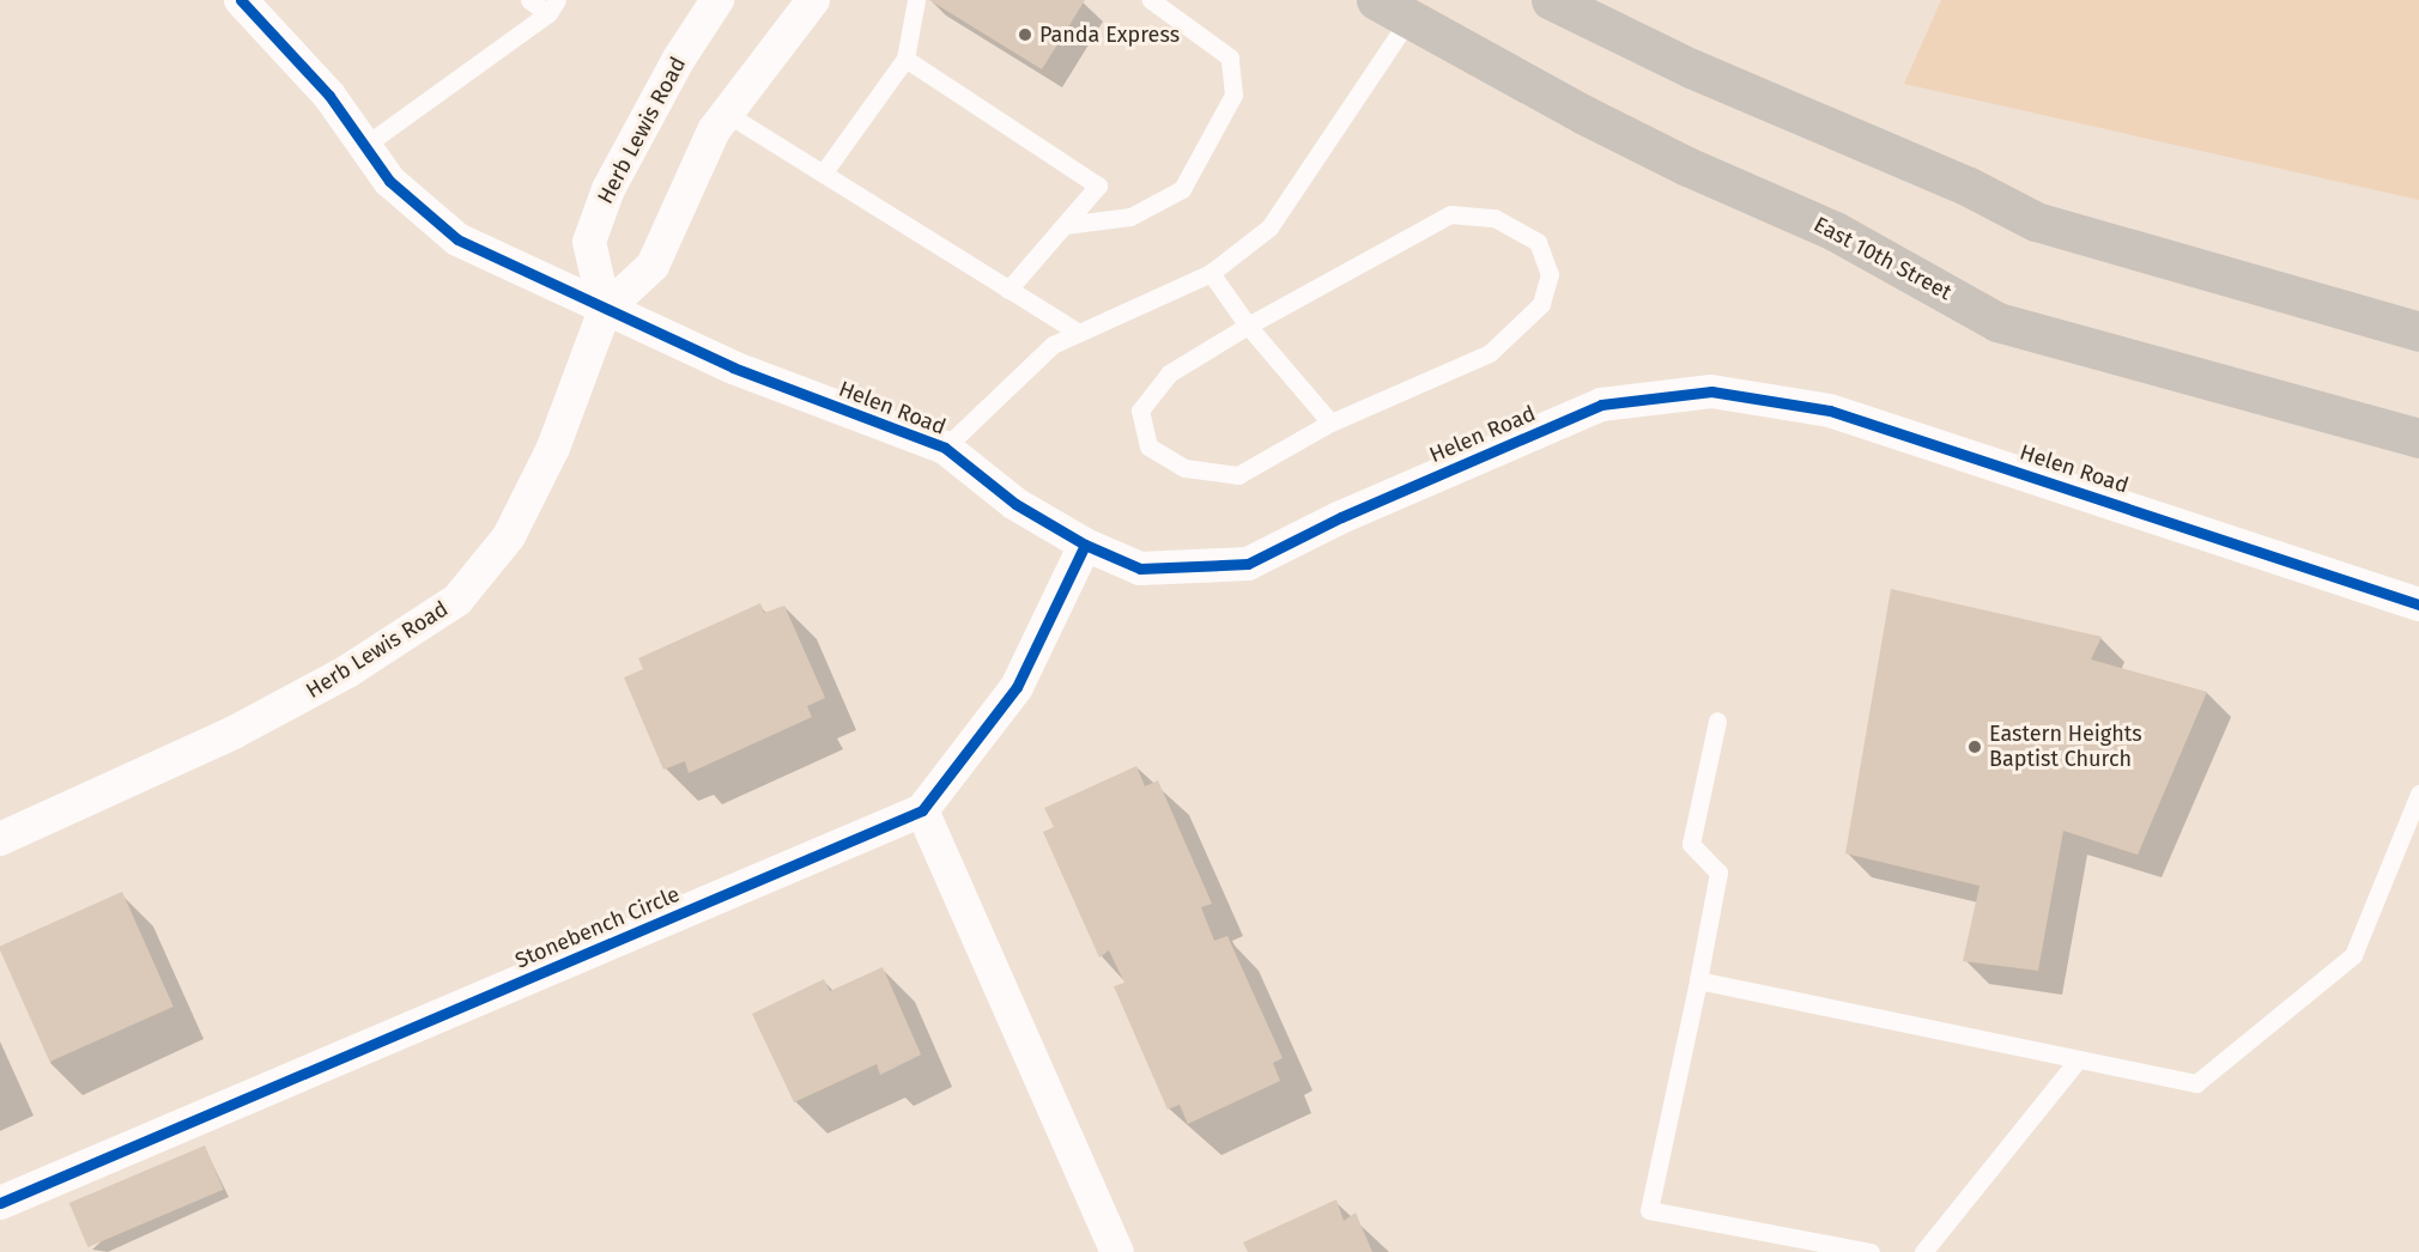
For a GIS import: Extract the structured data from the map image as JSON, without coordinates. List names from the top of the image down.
{
  "streets": {
    "main road": ["East 10th Street"],
    "street": ["Herb Lewis Road", "Helen Road", "Stonebench Circle"]
  },
  "crossings": [
    ["Herb Lewis Road", "Helen Road"],
    ["Helen Road", "Stonebench Circle"]
  ],
  "places": ["Panda Express", "Eastern Heights Baptist Church"]
}
